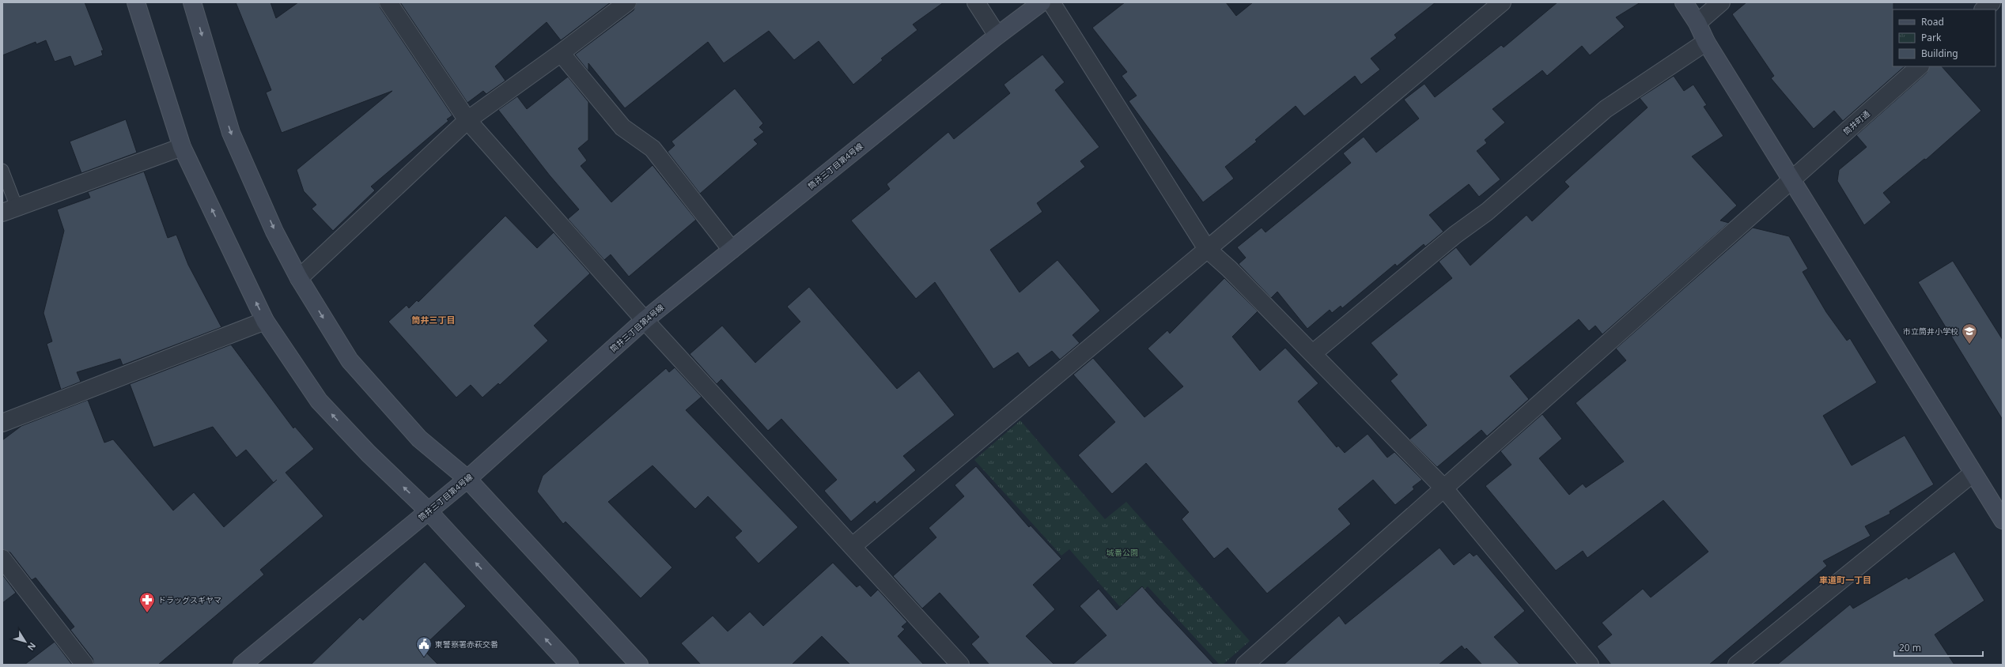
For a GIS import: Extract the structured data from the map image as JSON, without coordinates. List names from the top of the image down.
{
  "streets": {
    "street": ["筒井町通", "筒井三丁目第4号線"]
  },
  "districts": ["筒井三丁目", "車道町一丁目"],
  "parks": ["城番公園"],
  "places": {
    "school or university": ["市立筒井小学校"],
    "pharmacy": ["ドラッグスギヤマ"],
    "public building": ["東警察署赤萩交番"]
  },
  "legend": ["Road", "Park", "Building"],
  "scale_bar": "20 m",
  "north": "bottom right"
}
